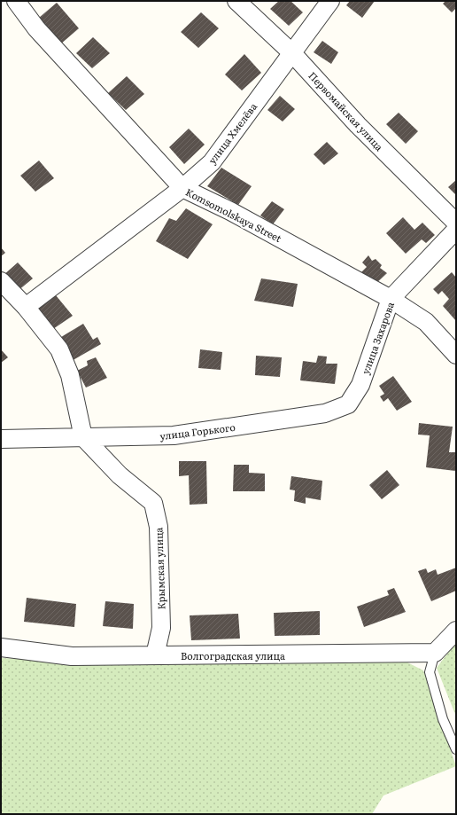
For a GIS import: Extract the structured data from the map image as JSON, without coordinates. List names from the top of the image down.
{
  "streets": {
    "street": [
      "Первомайская улица",
      "улица Хмелёва",
      "Komsomolskaya Street",
      "улица Захарова",
      "улица Горького",
      "Крымская улица",
      "Волгоградская улица"
    ]
  },
  "crossings": [
    ["Первомайская улица", "улица Хмелёва"],
    ["улица Хмелёва", "Komsomolskaya Street"],
    ["Komsomolskaya Street", "улица Захарова"],
    ["улица Захарова", "улица Горького"],
    ["улица Горького", "Крымская улица"],
    ["Крымская улица", "Волгоградская улица"]
  ]
}
